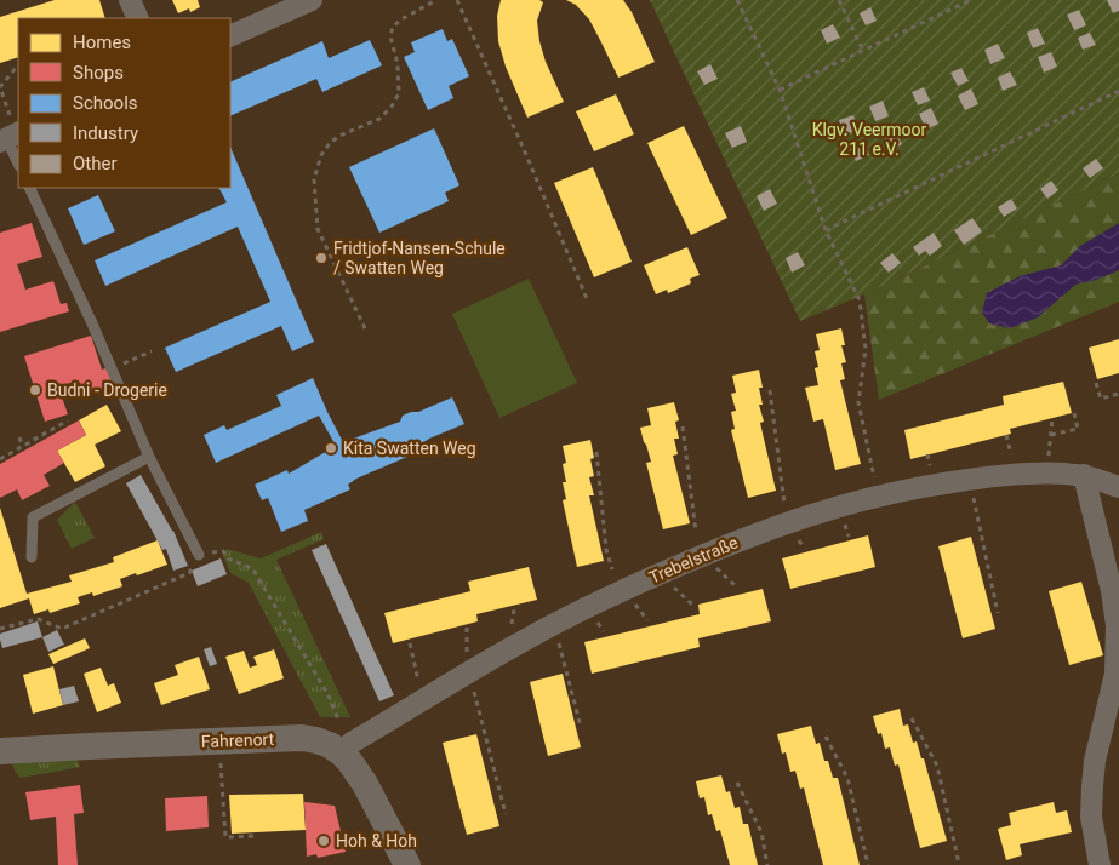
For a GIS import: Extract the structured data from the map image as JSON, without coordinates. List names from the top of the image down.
{
  "streets": {
    "street": ["Trebelstraße", "Fahrenort"]
  },
  "crossings": [
    ["Trebelstraße", "Fahrenort"]
  ],
  "parks": ["Klgv. Veermoor 211 e.V."],
  "places": [
    "Fridtjof-Nansen-Schule / Swatten Weg",
    "Budni - Drogerie",
    "Kita Swatten Weg",
    "Hoh & Hoh"
  ],
  "legend": [
    "Homes",
    "Shops",
    "Schools",
    "Industry",
    "Other"
  ]
}
